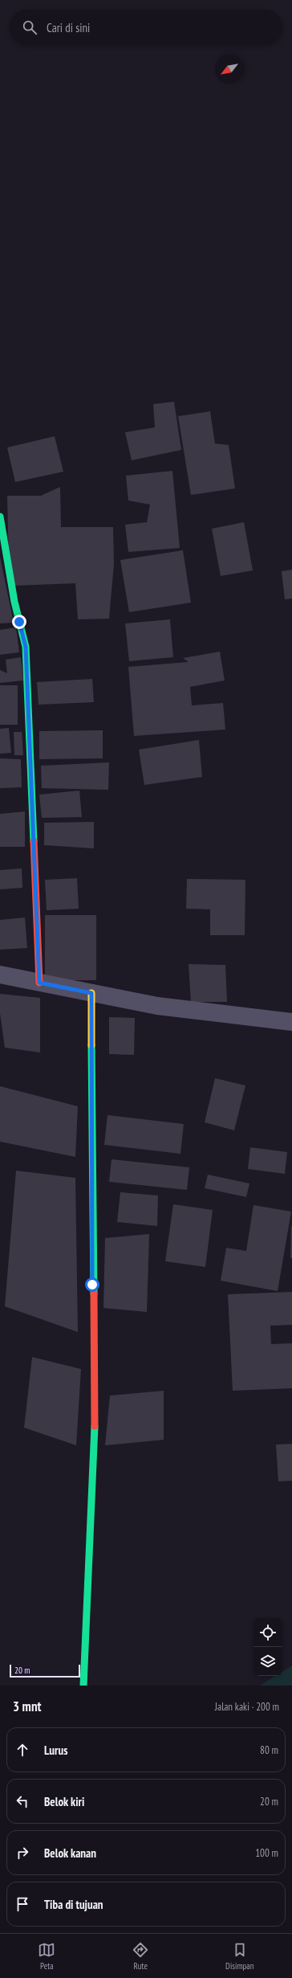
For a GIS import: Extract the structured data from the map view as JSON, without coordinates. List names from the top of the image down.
{
  "scale_bar": "20 m",
  "north": "bottom left",
  "page": {
    "search": "Cari di sini",
    "scale": "20 m",
    "heading": ["3 mnt", "Jalan kaki · 200 m"],
    "list": [
      ["Lurus", "80 m"],
      ["Belok kiri", "20 m"],
      ["Belok kanan", "100 m"],
      "Tiba di tujuan"
    ],
    "nav": ["Peta", "Rute", "Disimpan"]
  }
}
